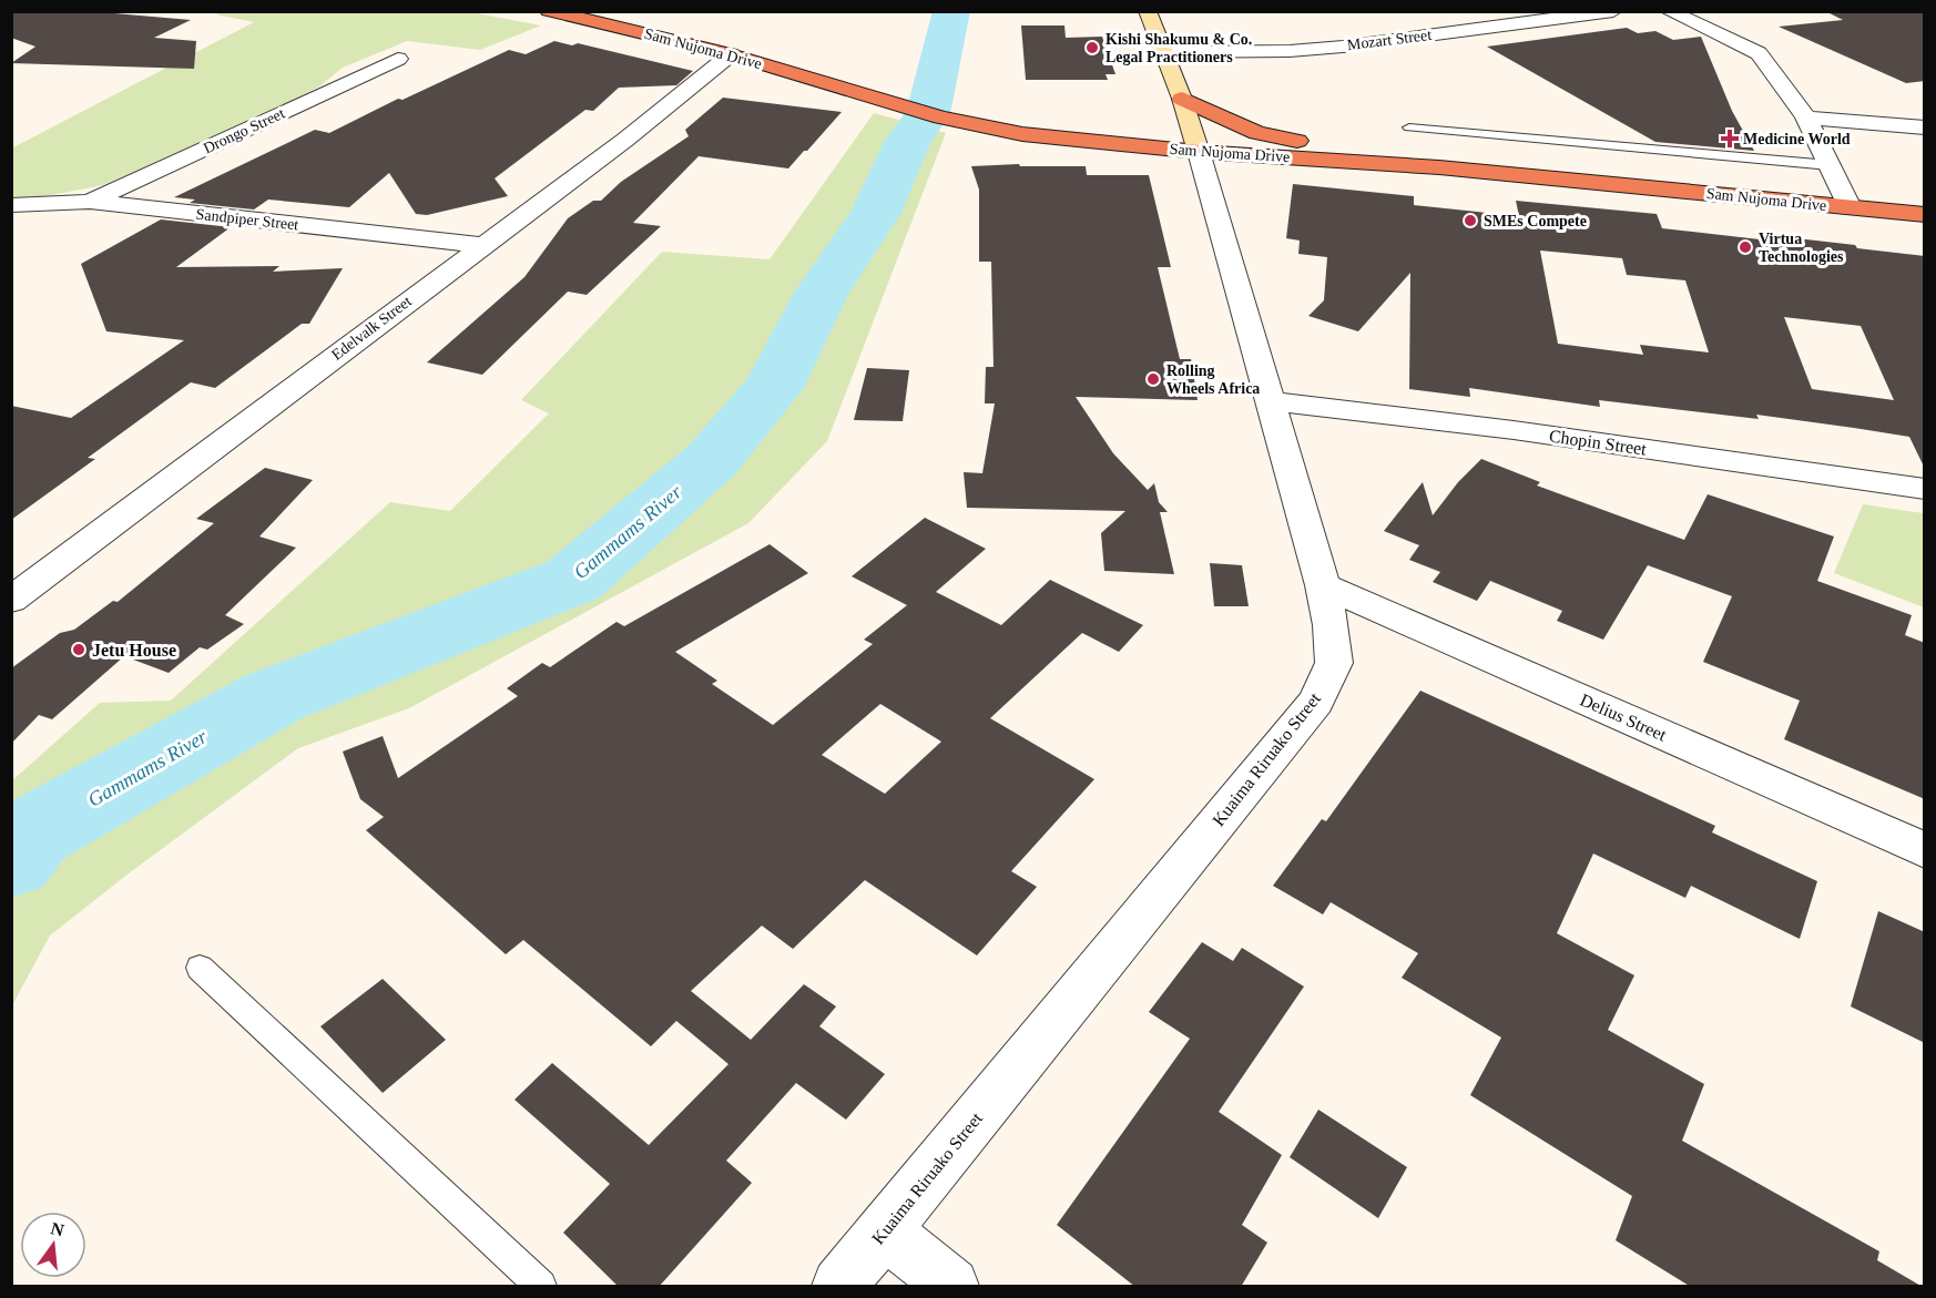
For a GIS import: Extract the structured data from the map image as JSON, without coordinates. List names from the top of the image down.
{
  "streets": {
    "highway": ["Sam Nujoma Drive"],
    "street": [
      "Mozart Street",
      "Drongo Street",
      "Sandpiper Street",
      "Edelvalk Street",
      "Chopin Street",
      "Delius Street",
      "Kuaima Riruako Street"
    ]
  },
  "crossings": [
    ["Mozart Street", "Kuaima Riruako Street"],
    ["Sam Nujoma Drive", "Edelvalk Street"],
    ["Sam Nujoma Drive", "Kuaima Riruako Street"],
    ["Drongo Street", "Sandpiper Street"],
    ["Sandpiper Street", "Edelvalk Street"],
    ["Chopin Street", "Kuaima Riruako Street"],
    ["Delius Street", "Kuaima Riruako Street"]
  ],
  "water": ["Gammams River"],
  "places": {
    "other": [
      "Kishi Shakumu & Co. Legal Practitioners",
      "SMEs Compete",
      "Virtua Technologies",
      "Rolling Wheels Africa",
      "Jetu House"
    ],
    "health": ["Medicine World"]
  },
  "north": "top"
}
